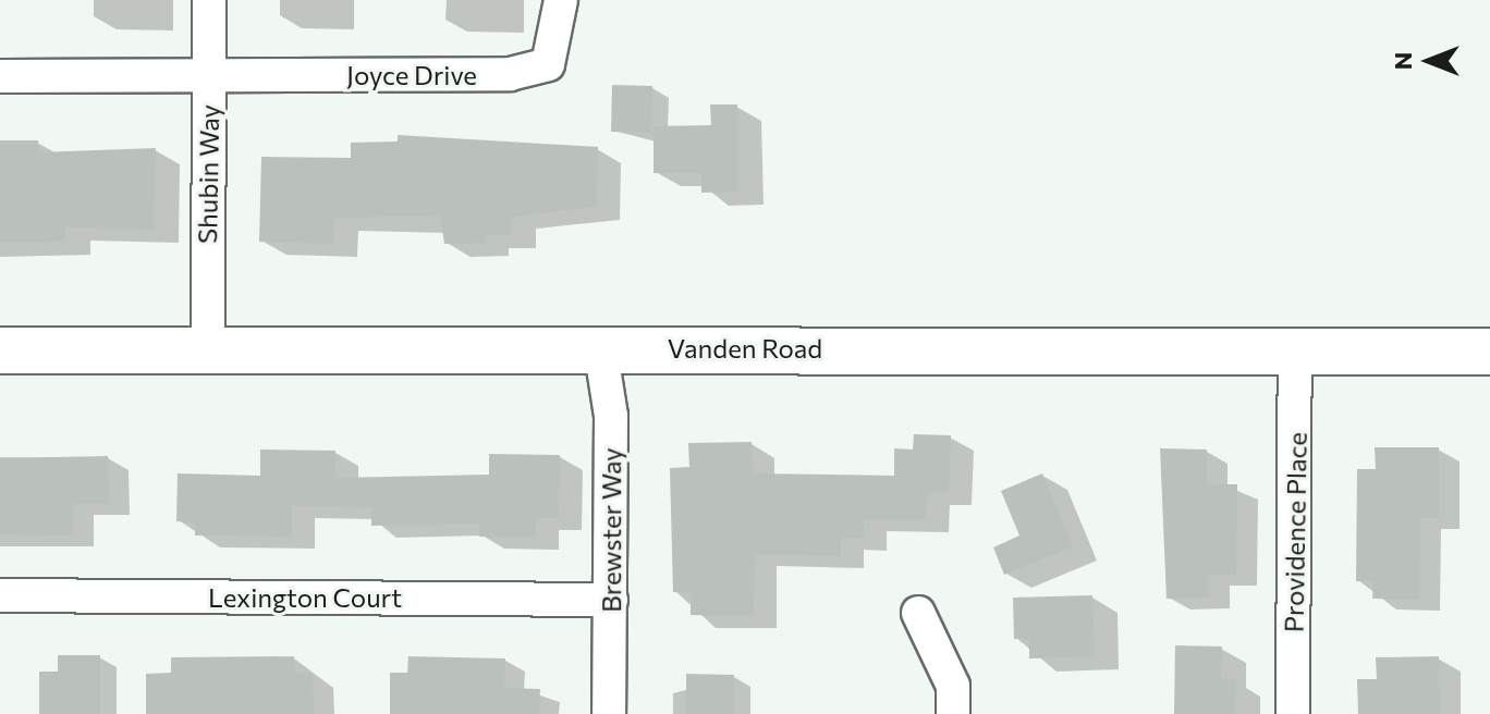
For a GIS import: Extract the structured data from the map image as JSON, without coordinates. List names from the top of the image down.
{
  "streets": {
    "street": [
      "Joyce Drive",
      "Shubin Way",
      "Vanden Road",
      "Brewster Way",
      "Providence Place",
      "Lexington Court"
    ]
  },
  "crossings": [
    ["Joyce Drive", "Shubin Way"],
    ["Shubin Way", "Vanden Road"],
    ["Vanden Road", "Brewster Way"],
    ["Vanden Road", "Providence Place"],
    ["Brewster Way", "Lexington Court"]
  ],
  "north": "left"
}
